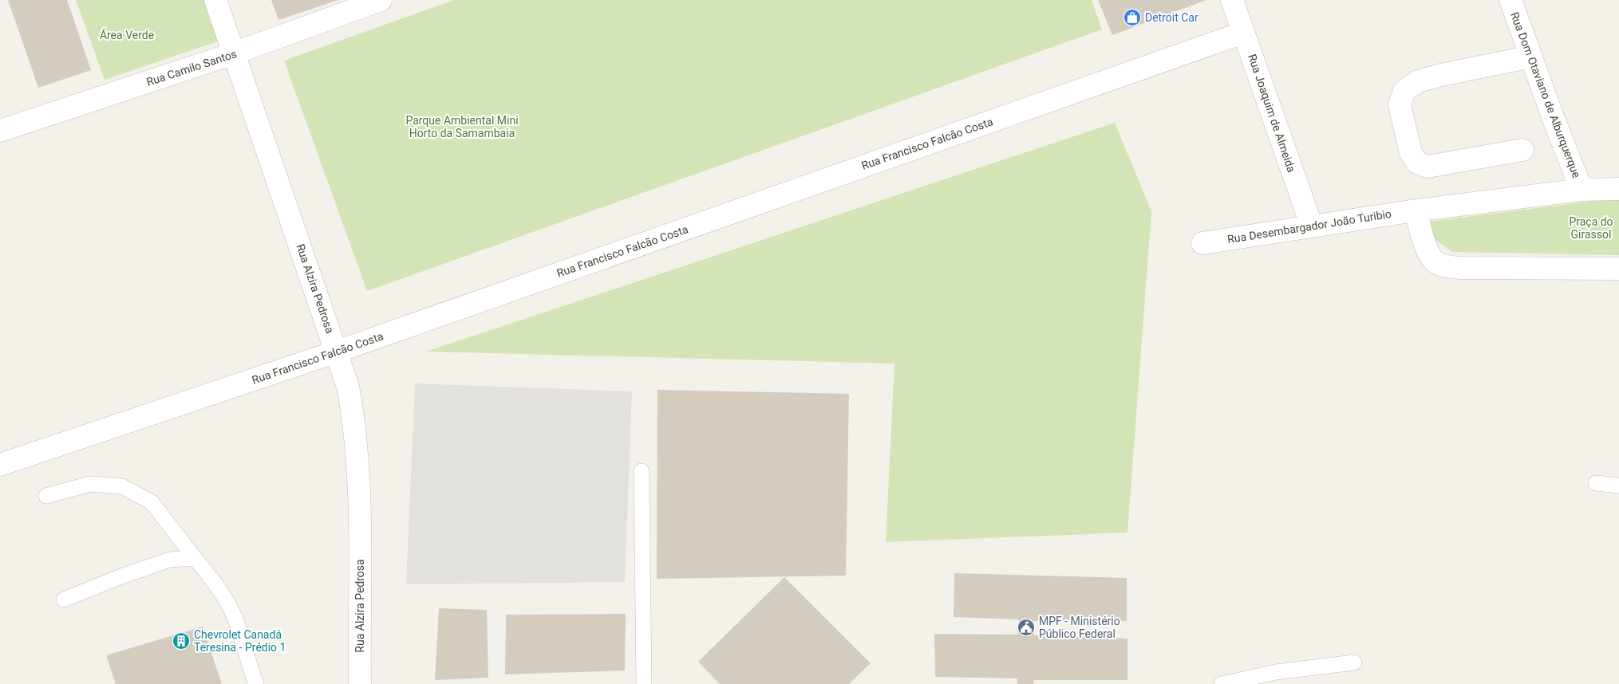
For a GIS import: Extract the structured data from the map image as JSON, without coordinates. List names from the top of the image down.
{
  "streets": {
    "street": [
      "Rua Camilo Santos",
      "Rua Dom Otaviano de Alburquerque",
      "Rua Joaquim de Almeida",
      "Rua Francisco Falcão Costa",
      "Rua Desembargador João Turibio",
      "Rua Alzira Pedrosa"
    ]
  },
  "crossings": [
    ["Rua Camilo Santos", "Rua Alzira Pedrosa"],
    ["Rua Dom Otaviano de Alburquerque", "Rua Desembargador João Turibio"],
    ["Rua Joaquim de Almeida", "Rua Francisco Falcão Costa"],
    ["Rua Joaquim de Almeida", "Rua Desembargador João Turibio"],
    ["Rua Francisco Falcão Costa", "Rua Alzira Pedrosa"]
  ],
  "parks": ["Área Verde", "Parque Ambiental Mini Horto da Samambaia", "Praça do Girassol"],
  "places": {
    "shop": ["Detroit Car"],
    "public building": ["MPF - Ministério Público Federal"],
    "building": ["Chevrolet Canadá Teresina - Prédio 1"]
  }
}
